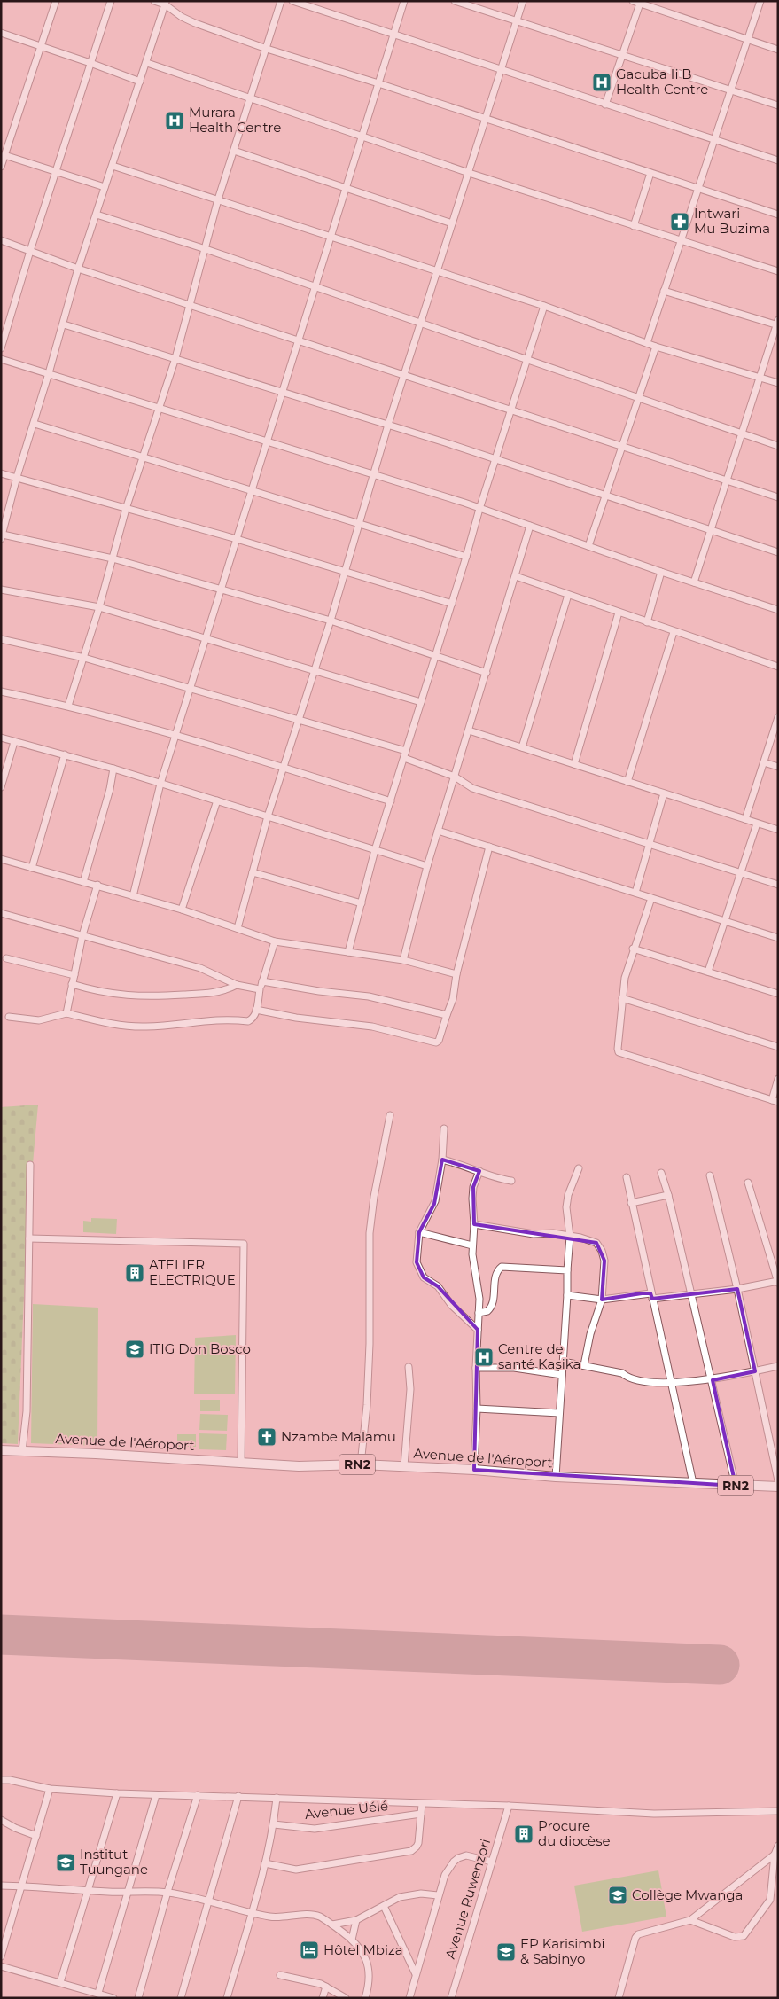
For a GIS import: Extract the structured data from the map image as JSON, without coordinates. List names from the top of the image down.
{
  "streets": {
    "highway": ["Avenue de l'Aéroport", "RN2"],
    "street": ["Avenue Uélé", "Avenue Ruwenzori"]
  },
  "places": {
    "hospital": ["Gacuba Ii B Health Centre", "Murara Health Centre", "Centre de santé Kasika"],
    "pharmacy": ["Intwari Mu Buzima"],
    "building": ["ATELIER ELECTRIQUE", "Procure du diocèse"],
    "school or university": [
      "ITIG Don Bosco",
      "Institut Tuungane",
      "Collège Mwanga",
      "EP Karisimbi & Sabinyo"
    ],
    "church": ["Nzambe Malamu"],
    "hotel": ["Hôtel Mbiza"]
  }
}
